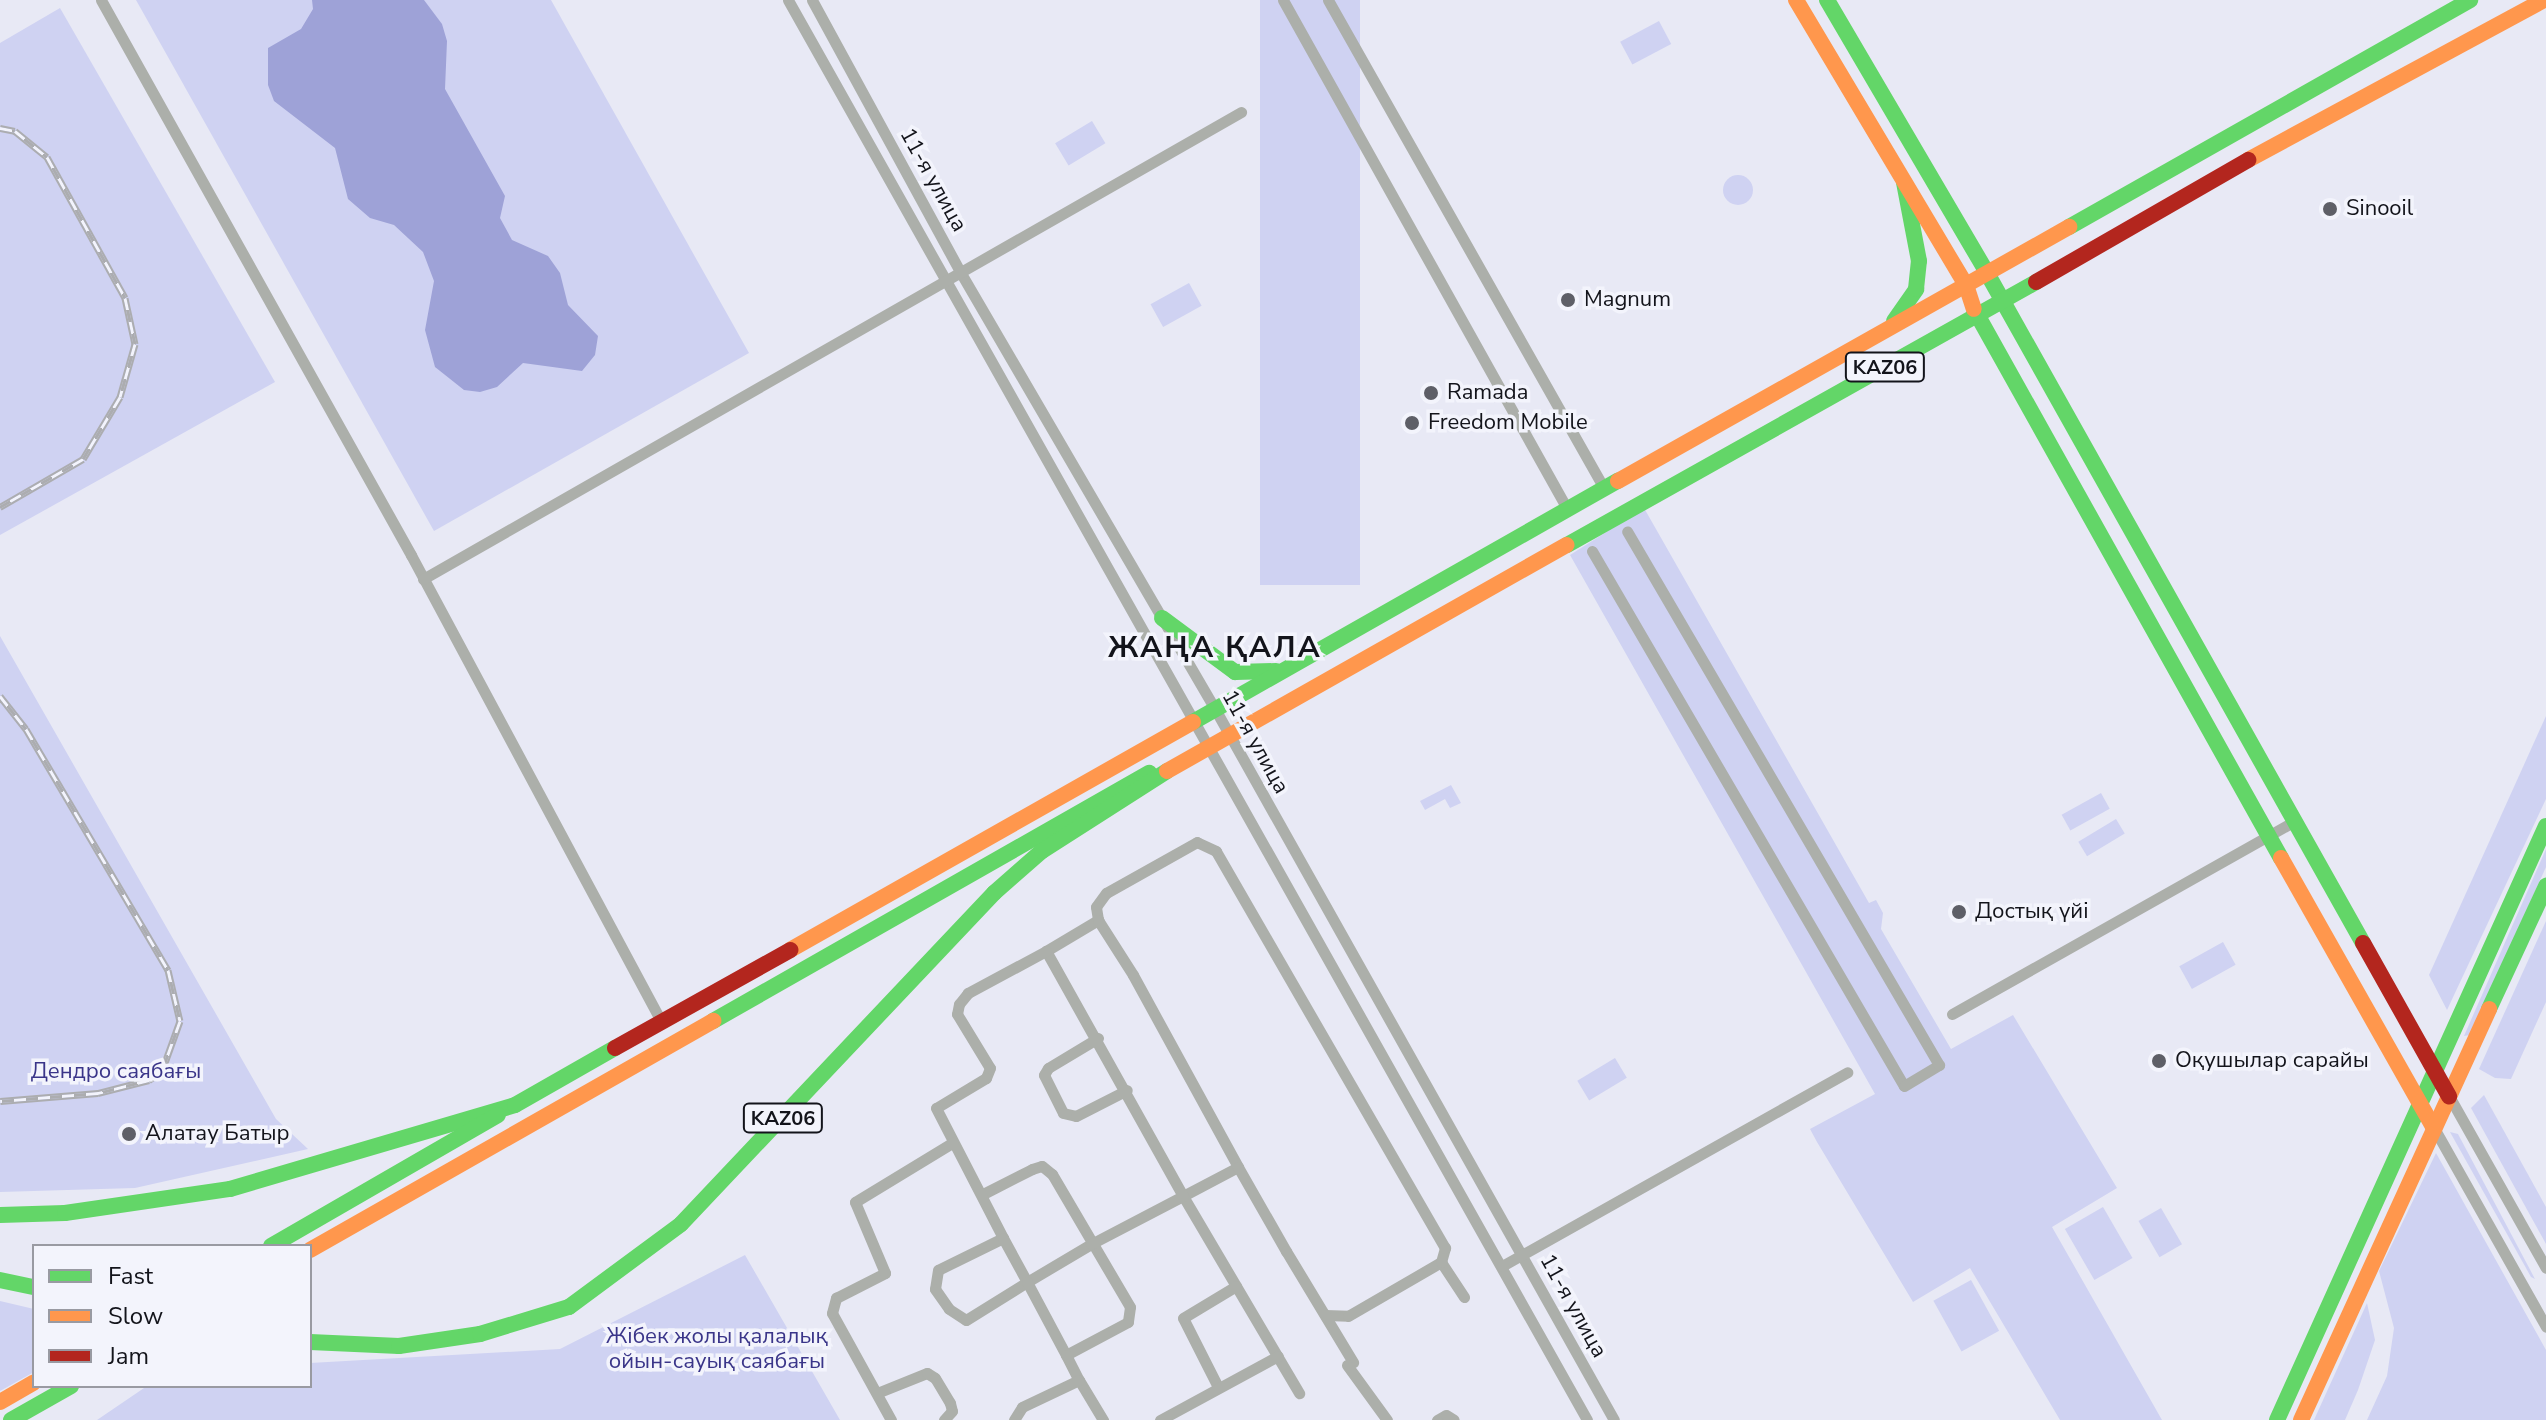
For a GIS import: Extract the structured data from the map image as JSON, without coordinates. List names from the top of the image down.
{
  "streets": {
    "main road": ["KАZ06"],
    "street": ["11-я улица"]
  },
  "crossings": [
    ["11-я улица", "KАZ06"]
  ],
  "districts": ["ЖАҢА ҚАЛА"],
  "parks": ["Дендро саябағы", "Жібек жолы қалалық ойын-сауық саябағы"],
  "places": [
    "Sinooil",
    "Magnum",
    "Ramada",
    "Freedom Mobile",
    "Достық үйі",
    "Оқушылар сарайы",
    "Алатау Батыр"
  ],
  "legend": ["Fast", "Slow", "Jam"]
}
